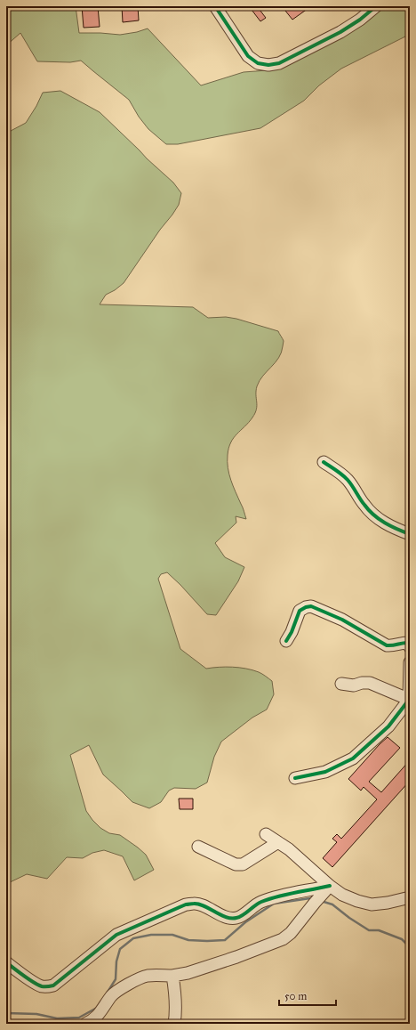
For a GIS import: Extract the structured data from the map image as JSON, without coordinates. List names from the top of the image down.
{
  "scale_bar": "50 m"
}
